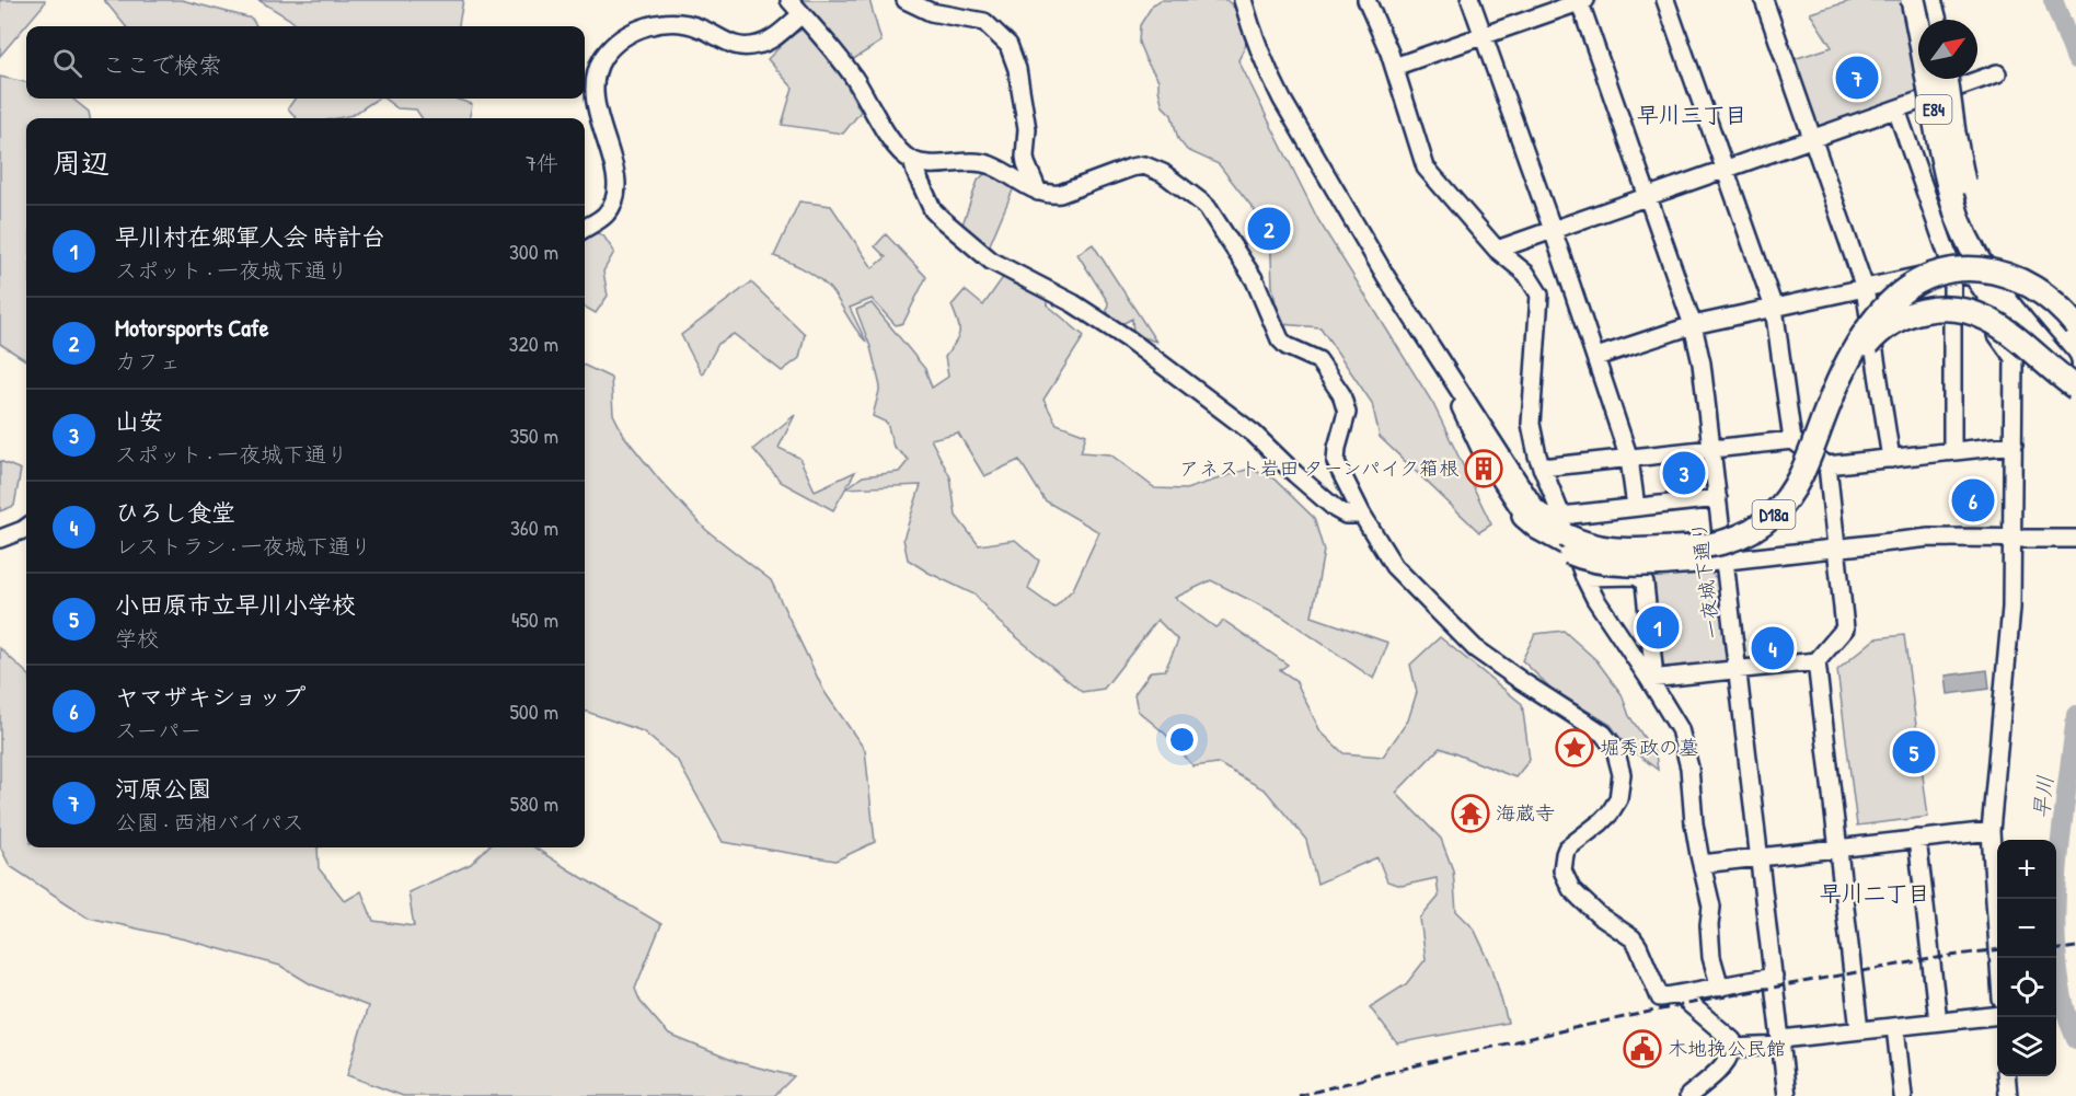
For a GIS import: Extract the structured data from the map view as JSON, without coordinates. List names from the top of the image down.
{
  "streets": {
    "highway": ["E84", "D18a"],
    "street": ["一夜城下通り"]
  },
  "districts": ["早川三丁目", "早川二丁目"],
  "water": ["早川"],
  "places": {
    "building": ["アネスト岩田 ターンパイク箱根"],
    "place": ["堀秀政の墓"],
    "temple": ["海蔵寺"],
    "public building": ["木地挽公民館"]
  },
  "north": "top right",
  "page": {
    "search": "ここで検索",
    "pins": [
      "7",
      "2",
      "3",
      "6",
      "1",
      "4",
      "5"
    ],
    "heading": ["周辺", "7件"],
    "list": [
      {
        "mark": "1",
        "name": "早川村在郷軍人会 時計台",
        "note": "スポット · 一夜城下通り",
        "value": "300 m"
      },
      {
        "mark": "2",
        "name": "Motorsports Cafe",
        "note": "カフェ",
        "value": "320 m"
      },
      {
        "mark": "3",
        "name": "山安",
        "note": "スポット · 一夜城下通り",
        "value": "350 m"
      },
      {
        "mark": "4",
        "name": "ひろし食堂",
        "note": "レストラン · 一夜城下通り",
        "value": "360 m"
      },
      {
        "mark": "5",
        "name": "小田原市立早川小学校",
        "note": "学校",
        "value": "450 m"
      },
      {
        "mark": "6",
        "name": "ヤマザキショップ",
        "note": "スーパー",
        "value": "500 m"
      },
      {
        "mark": "7",
        "name": "河原公園",
        "note": "公園 · 西湘バイパス",
        "value": "580 m"
      }
    ],
    "map_buttons": ["+", "−"]
  }
}
